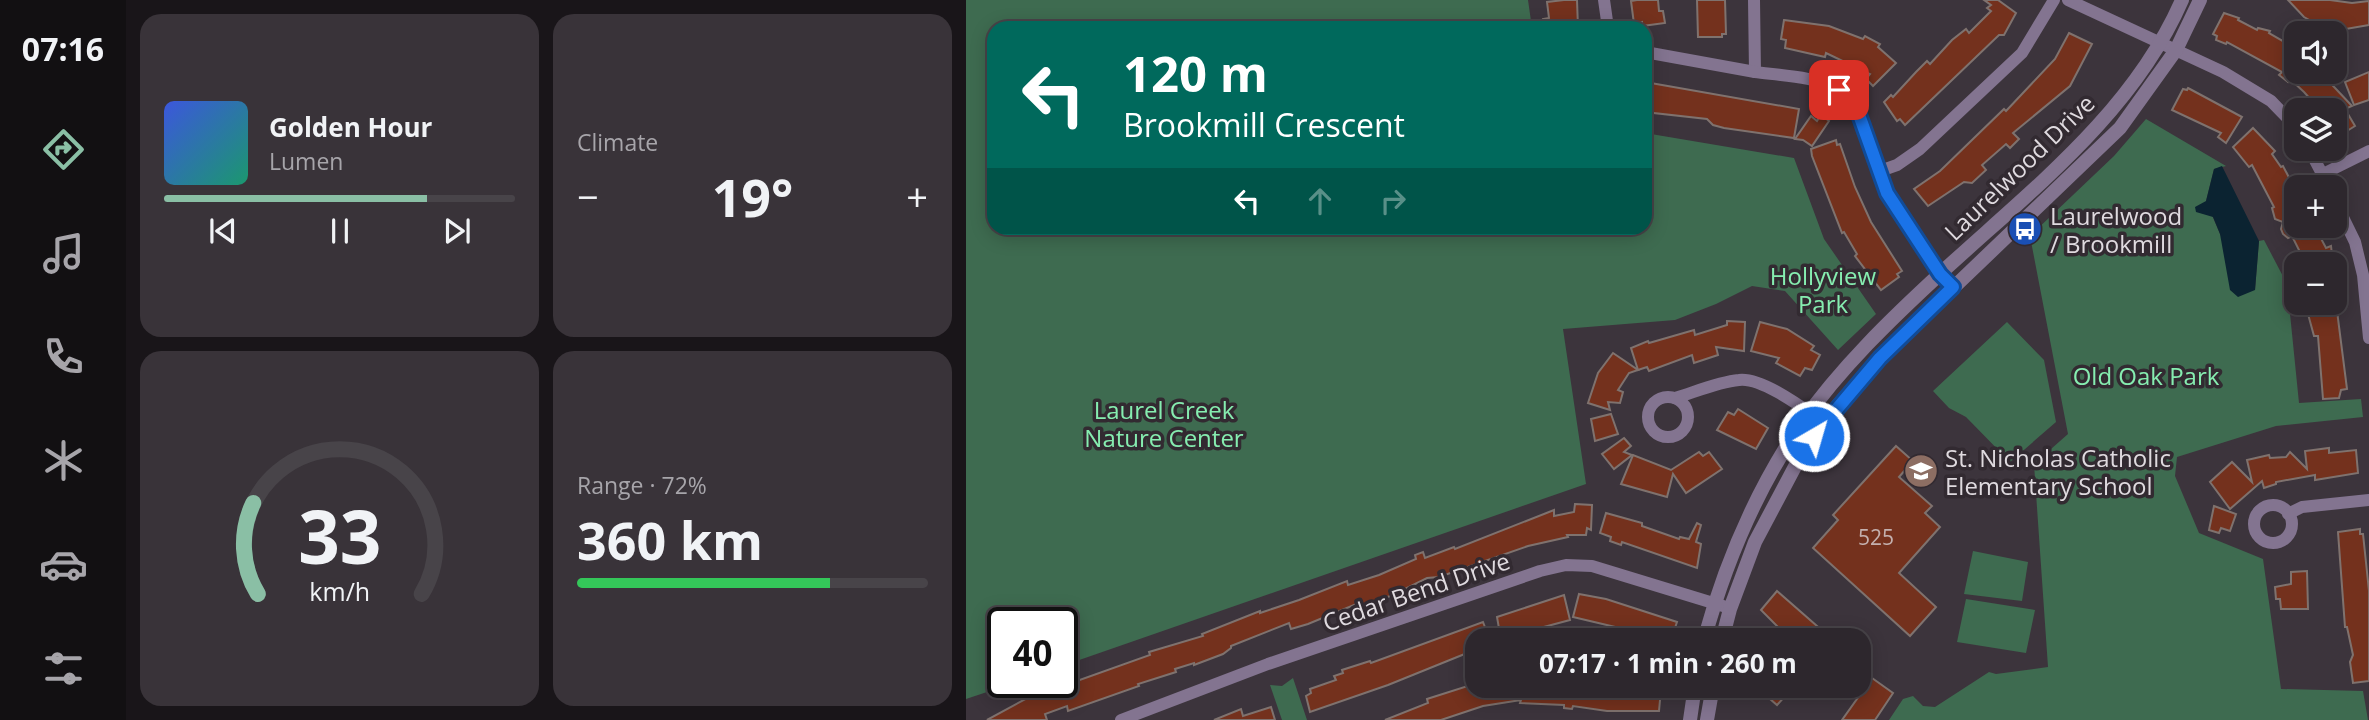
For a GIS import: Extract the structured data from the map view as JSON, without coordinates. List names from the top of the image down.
{
  "streets": {
    "street": ["Laurelwood Drive", "Cedar Bend Drive"]
  },
  "crossings": [
    ["Laurelwood Drive", "Cedar Bend Drive"]
  ],
  "parks": ["Hollyview Park", "Old Oak Park", "Laurel Creek Nature Center"],
  "places": {
    "bus stop": ["Laurelwood / Brookmill"],
    "school or university": ["St. Nicholas Catholic Elementary School"]
  },
  "house_numbers": ["525"],
  "page": {
    "tabs": "07:16",
    "tile": [
      "Climate",
      ["Range · 72%", "360 km"]
    ],
    "map_buttons": ["+", "−"],
    "turn": ["120 m", "Brookmill Crescent"],
    "song": ["Golden Hour", "Lumen"],
    "heat": ["−", "19°", "+"],
    "limit": "40",
    "trip": "07:17 · 1 min · 260 m",
    "gauge": ["33", "km/h"]
  }
}
